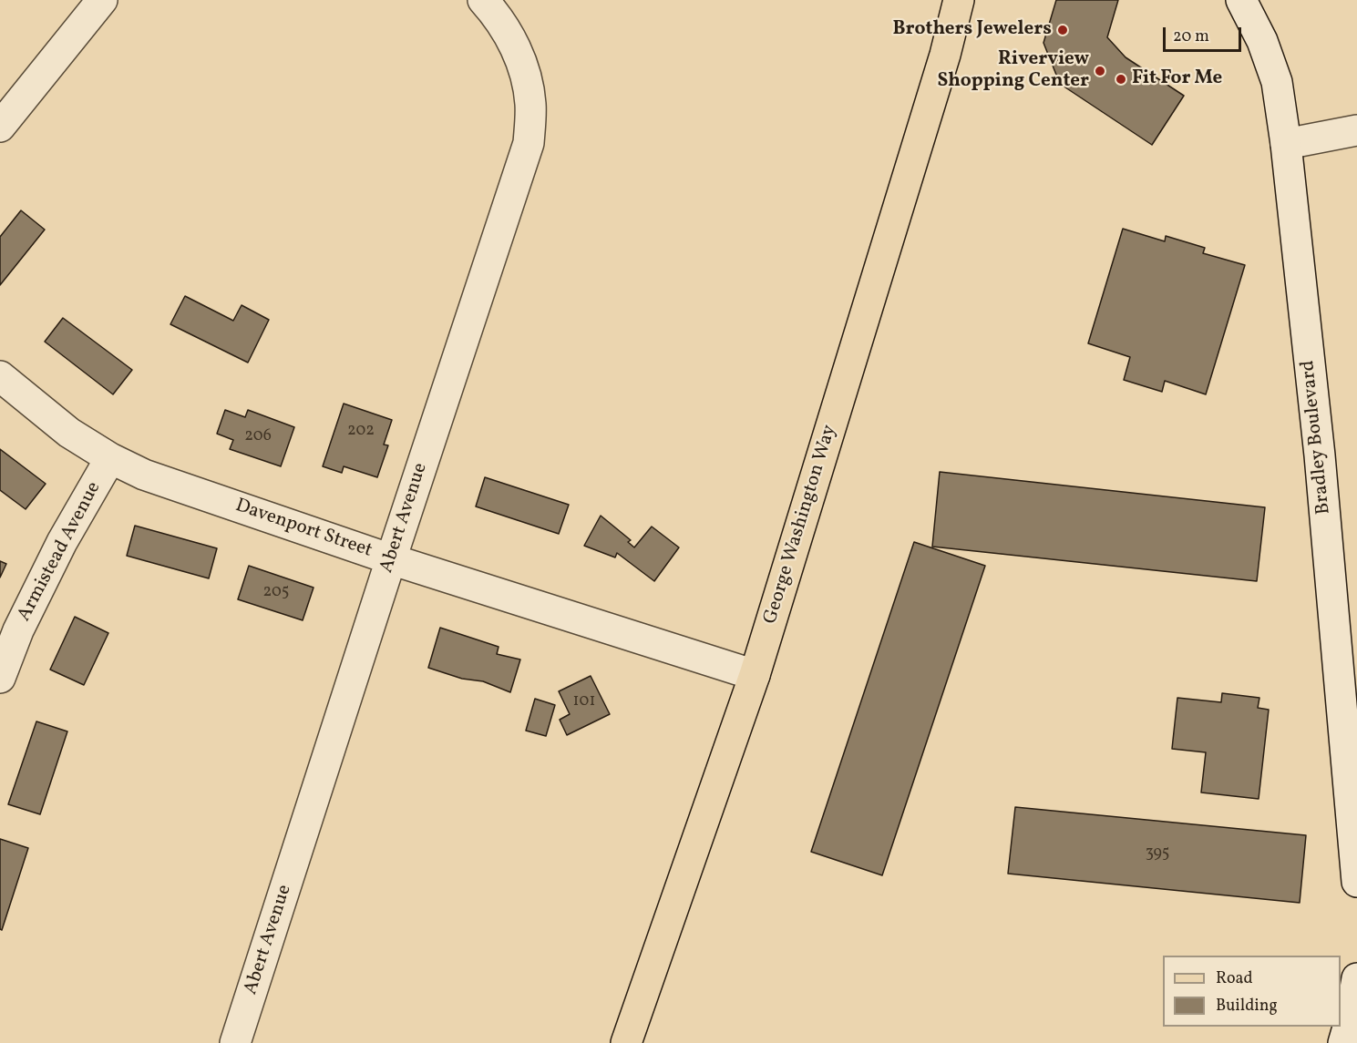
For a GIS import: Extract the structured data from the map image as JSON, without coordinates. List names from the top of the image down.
{
  "streets": {
    "main road": ["George Washington Way"],
    "street": [
      "Bradley Boulevard",
      "Abert Avenue",
      "Davenport Street",
      "Armistead Avenue"
    ]
  },
  "crossings": [
    ["Abert Avenue", "Davenport Street"],
    ["George Washington Way", "Davenport Street"],
    ["Davenport Street", "Armistead Avenue"]
  ],
  "places": ["Brothers Jewelers", "Riverview Shopping Center", "Fit For Me"],
  "house_numbers": [
    "202",
    "206",
    "205",
    "101",
    "395"
  ],
  "legend": ["Road", "Building"],
  "scale_bar": "20 m"
}
